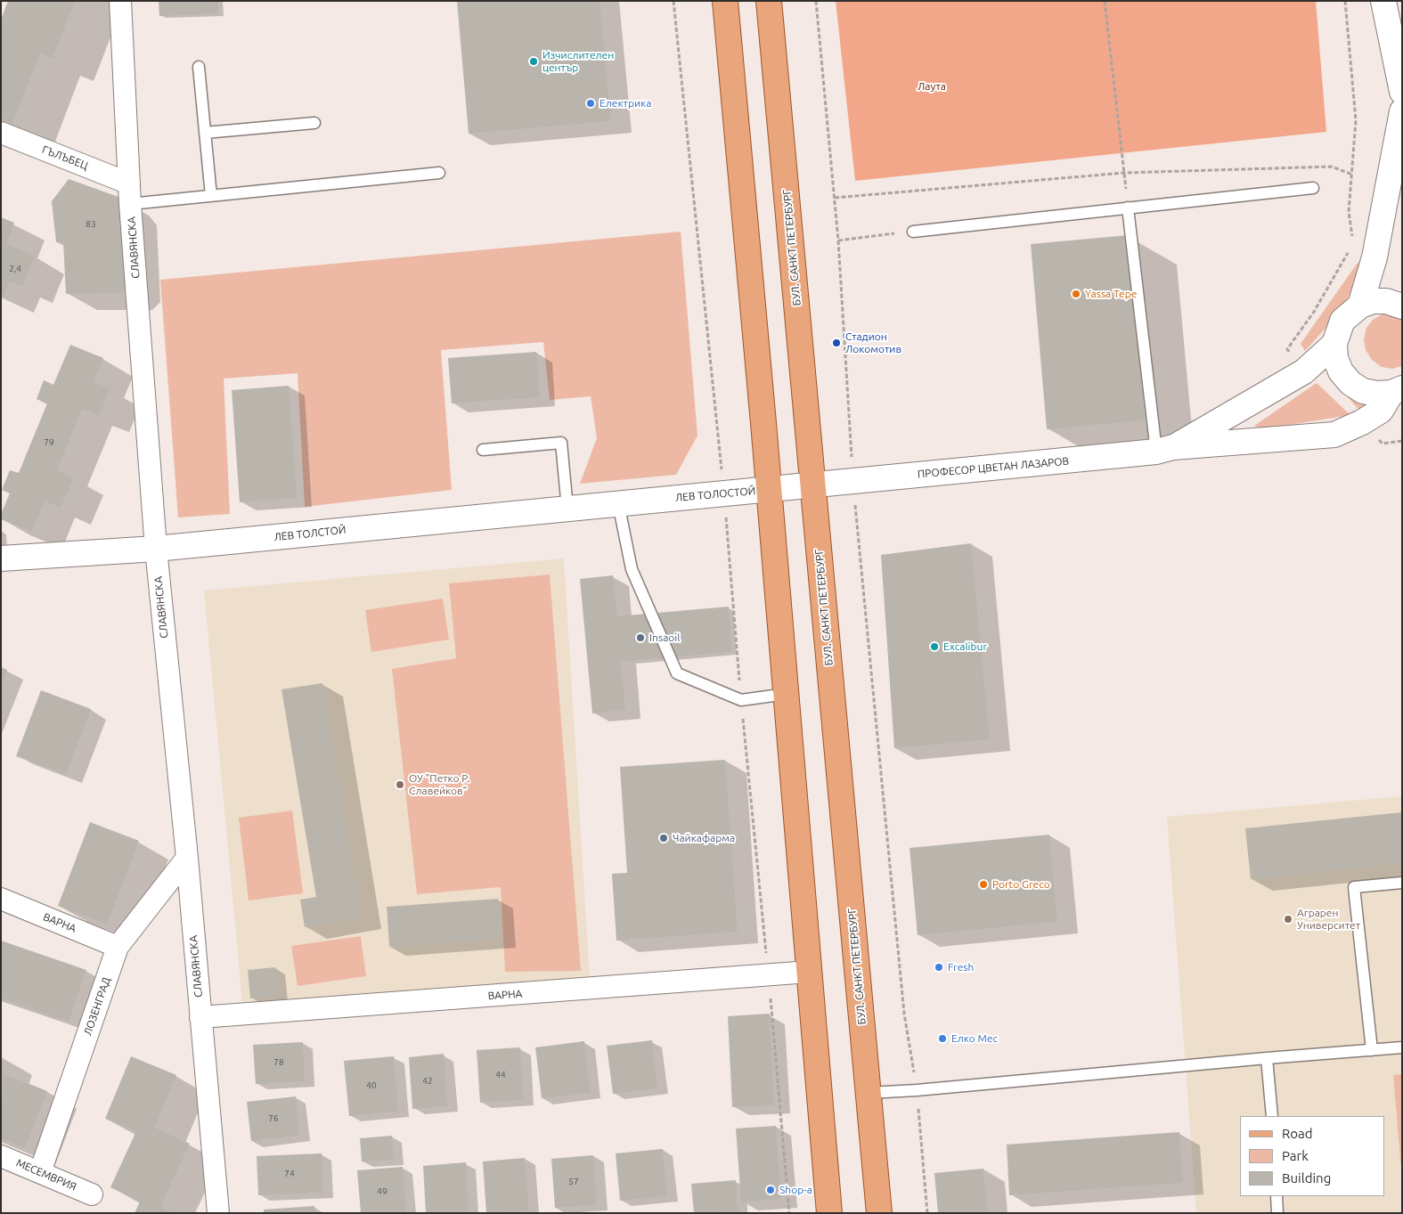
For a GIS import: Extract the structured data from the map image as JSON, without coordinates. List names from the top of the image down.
{
  "streets": {
    "main road": ["БУЛ. САНКТ ПЕТЕРБУРГ"],
    "street": [
      "ГЪЛЪБЕЦ",
      "СЛАВЯНСКА",
      "ПРОФЕСОР ЦВЕТАН ЛАЗАРОВ",
      "ЛЕВ ТОЛОСТОЙ",
      "ЛЕВ ТОЛСТОЙ",
      "ВАРНА",
      "ЛОЗЕНГРАД",
      "МЕСЕМВРИЯ"
    ]
  },
  "crossings": [
    ["ГЪЛЪБЕЦ", "СЛАВЯНСКА"],
    ["СЛАВЯНСКА", "ЛЕВ ТОЛСТОЙ"],
    ["СЛАВЯНСКА", "ВАРНА"],
    ["СЛАВЯНСКА", "ЛОЗЕНГРАД"],
    ["БУЛ. САНКТ ПЕТЕРБУРГ", "ПРОФЕСОР ЦВЕТАН ЛАЗАРОВ"],
    ["БУЛ. САНКТ ПЕТЕРБУРГ", "ЛЕВ ТОЛОСТОЙ"],
    ["ПРОФЕСОР ЦВЕТАН ЛАЗАРОВ", "ЛЕВ ТОЛОСТОЙ"],
    ["ЛЕВ ТОЛОСТОЙ", "ЛЕВ ТОЛСТОЙ"],
    ["ВАРНА", "ЛОЗЕНГРАД"],
    ["ЛОЗЕНГРАД", "МЕСЕМВРИЯ"]
  ],
  "parks": ["Лаута"],
  "places": [
    "Изчислителен център",
    "Електрика",
    "Yassa Tepe",
    "Стадион Локомотив",
    "Insaoil",
    "Excalibur",
    "ОУ \"Петко Р. Славейков\"",
    "Чайкафарма",
    "Porto Greco",
    "Аграрен Университет",
    "Fresh",
    "Елко Мес",
    "Shop-a"
  ],
  "house_numbers": [
    "83",
    "2,4",
    "79",
    "78",
    "44",
    "42",
    "40",
    "76",
    "74",
    "57",
    "49"
  ],
  "legend": ["Road", "Park", "Building"]
}
